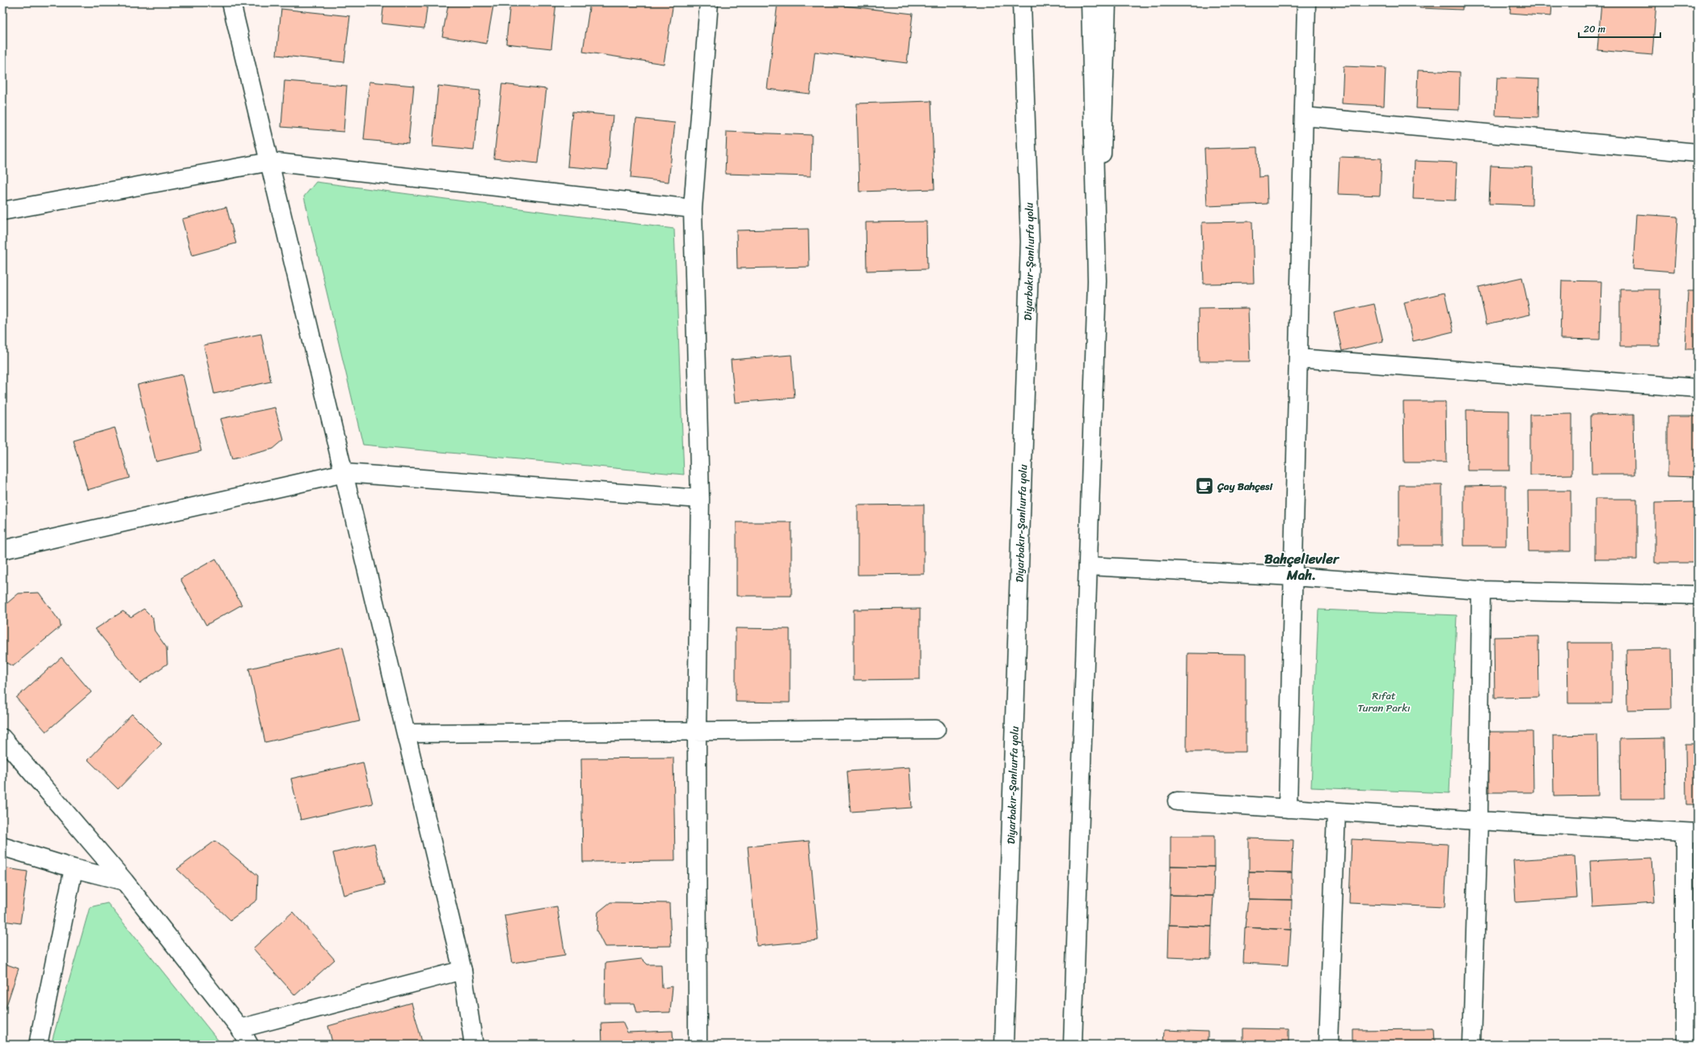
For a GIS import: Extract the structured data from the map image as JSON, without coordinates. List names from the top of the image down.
{
  "streets": {
    "main road": ["Diyarbakır-Şanlıurfa yolu"]
  },
  "districts": ["Bahçelievler Mah."],
  "parks": ["Rıfat Turan Parkı"],
  "places": {
    "cafe": ["Çay Bahçesi"]
  },
  "scale_bar": "20 m"
}
